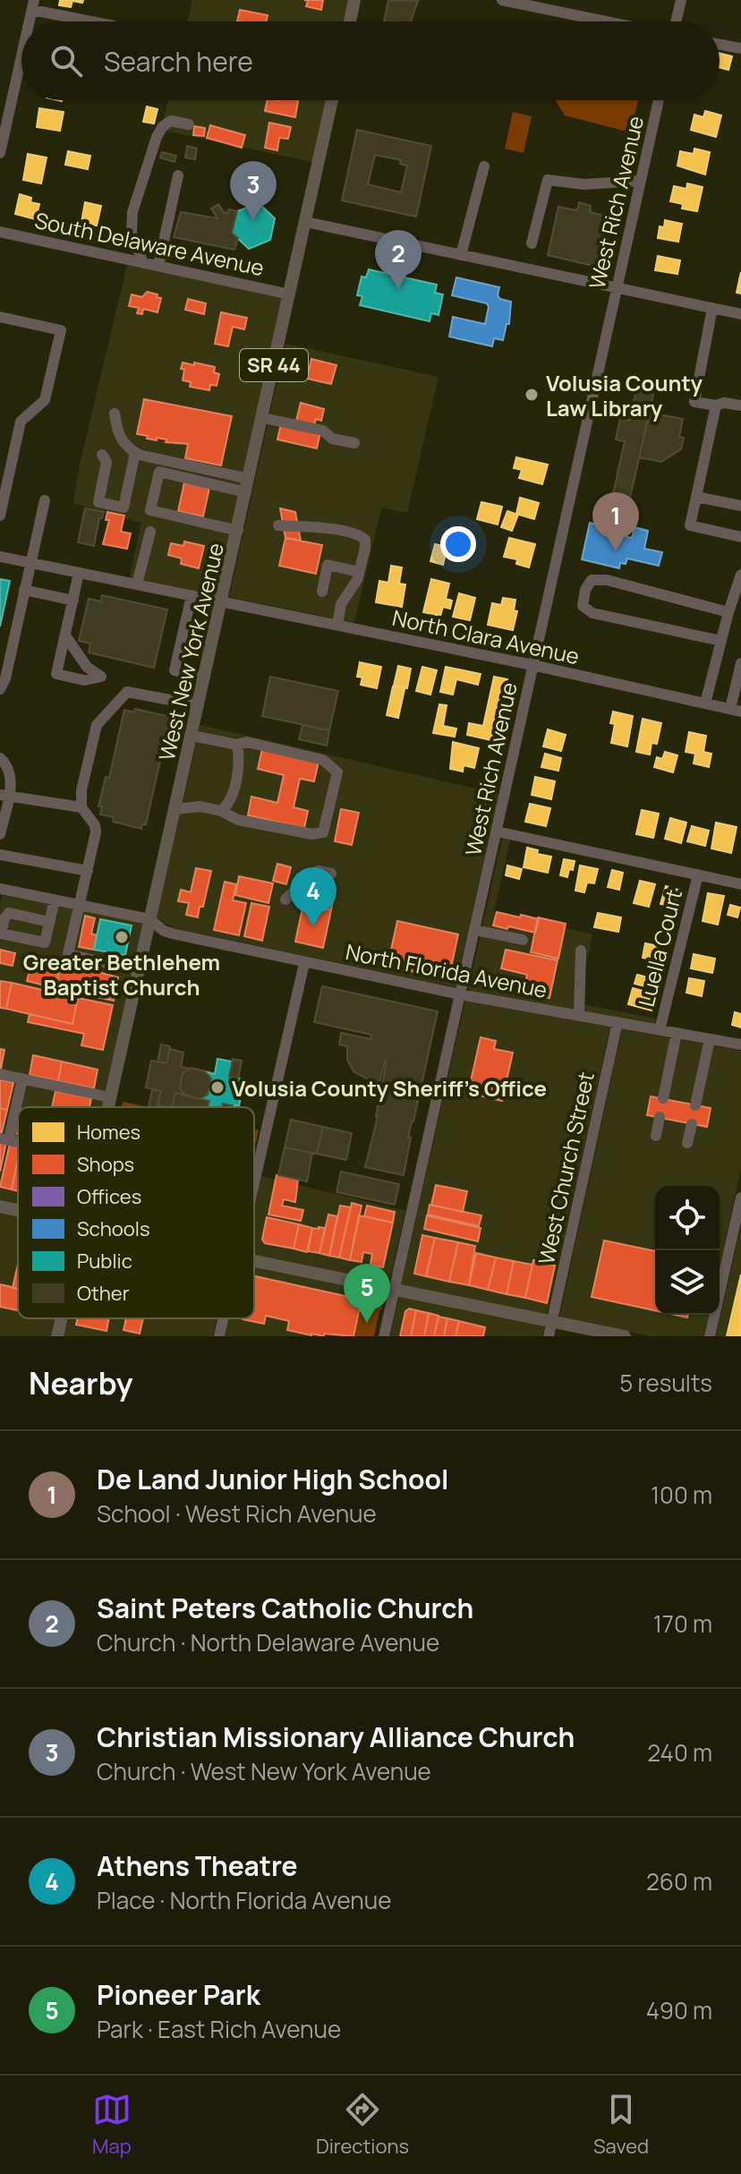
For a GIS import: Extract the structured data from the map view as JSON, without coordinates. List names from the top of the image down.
{
  "streets": {
    "main road": ["SR 44", "West New York Avenue"],
    "street": [
      "West Rich Avenue",
      "South Delaware Avenue",
      "North Clara Avenue",
      "Luella Court",
      "North Florida Avenue",
      "West Church Street"
    ]
  },
  "crossings": [
    ["West Rich Avenue", "North Clara Avenue"],
    ["West Rich Avenue", "North Florida Avenue"],
    ["South Delaware Avenue", "West New York Avenue"],
    ["North Clara Avenue", "West New York Avenue"],
    ["West New York Avenue", "North Florida Avenue"],
    ["Luella Court", "North Florida Avenue"],
    ["North Florida Avenue", "West Church Street"]
  ],
  "places": ["Volusia County Law Library", "Greater Bethlehem Baptist Church", "Volusia County Sheriff's Office"],
  "legend": [
    "Homes",
    "Shops",
    "Offices",
    "Schools",
    "Public",
    "Other"
  ],
  "page": {
    "search": "Search here",
    "pins": [
      "3",
      "2",
      "1",
      "4",
      "5"
    ],
    "heading": ["Nearby", "5 results"],
    "list": [
      {
        "mark": "1",
        "name": "De Land Junior High School",
        "note": "School · West Rich Avenue",
        "value": "100 m"
      },
      {
        "mark": "2",
        "name": "Saint Peters Catholic Church",
        "note": "Church · North Delaware Avenue",
        "value": "170 m"
      },
      {
        "mark": "3",
        "name": "Christian Missionary Alliance Church",
        "note": "Church · West New York Avenue",
        "value": "240 m"
      },
      {
        "mark": "4",
        "name": "Athens Theatre",
        "note": "Place · North Florida Avenue",
        "value": "260 m"
      },
      {
        "mark": "5",
        "name": "Pioneer Park",
        "note": "Park · East Rich Avenue",
        "value": "490 m"
      }
    ],
    "nav": ["Map", "Directions", "Saved"]
  }
}
